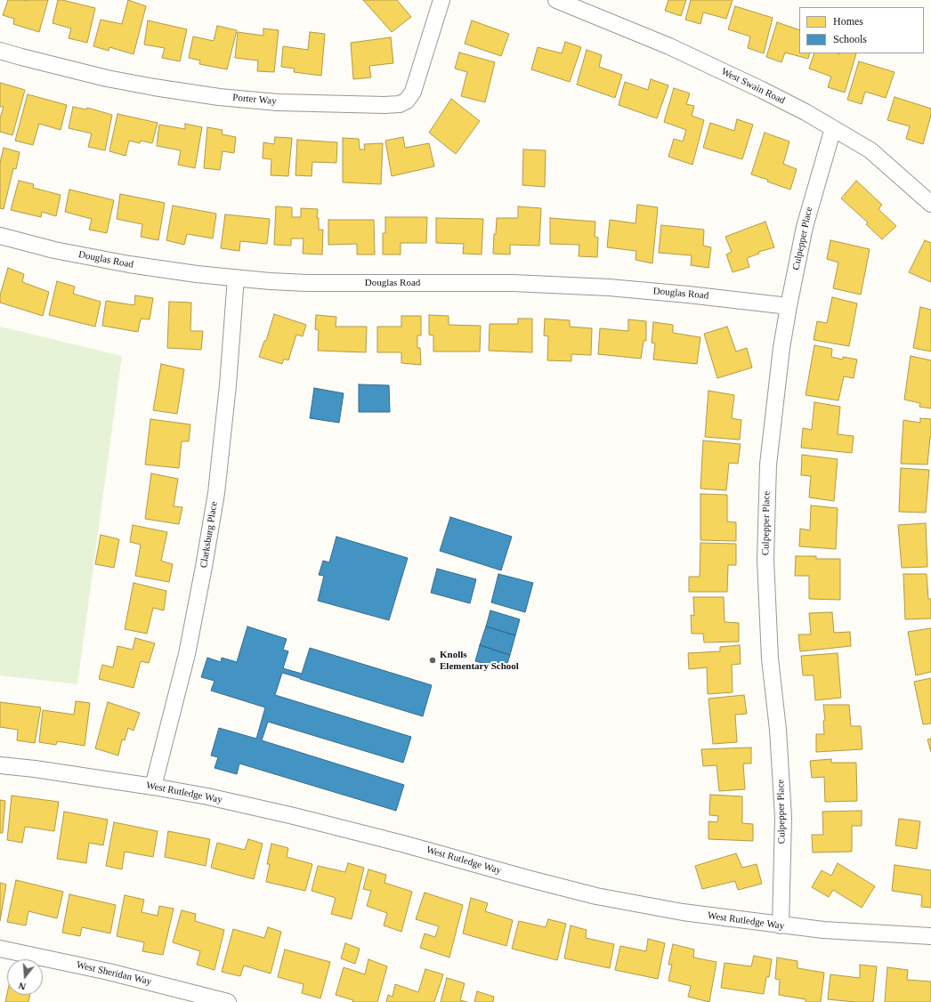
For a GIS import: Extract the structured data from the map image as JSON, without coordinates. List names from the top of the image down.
{
  "streets": {
    "street": [
      "West Swain Road",
      "Porter Way",
      "Culpepper Place",
      "Douglas Road",
      "Clarksburg Place",
      "West Rutledge Way",
      "West Sheridan Way"
    ]
  },
  "crossings": [
    ["West Swain Road", "Culpepper Place"],
    ["Culpepper Place", "Douglas Road"],
    ["Culpepper Place", "West Rutledge Way"],
    ["Douglas Road", "Clarksburg Place"],
    ["Clarksburg Place", "West Rutledge Way"]
  ],
  "places": ["Knolls Elementary School"],
  "legend": ["Homes", "Schools"],
  "north": "bottom"
}
